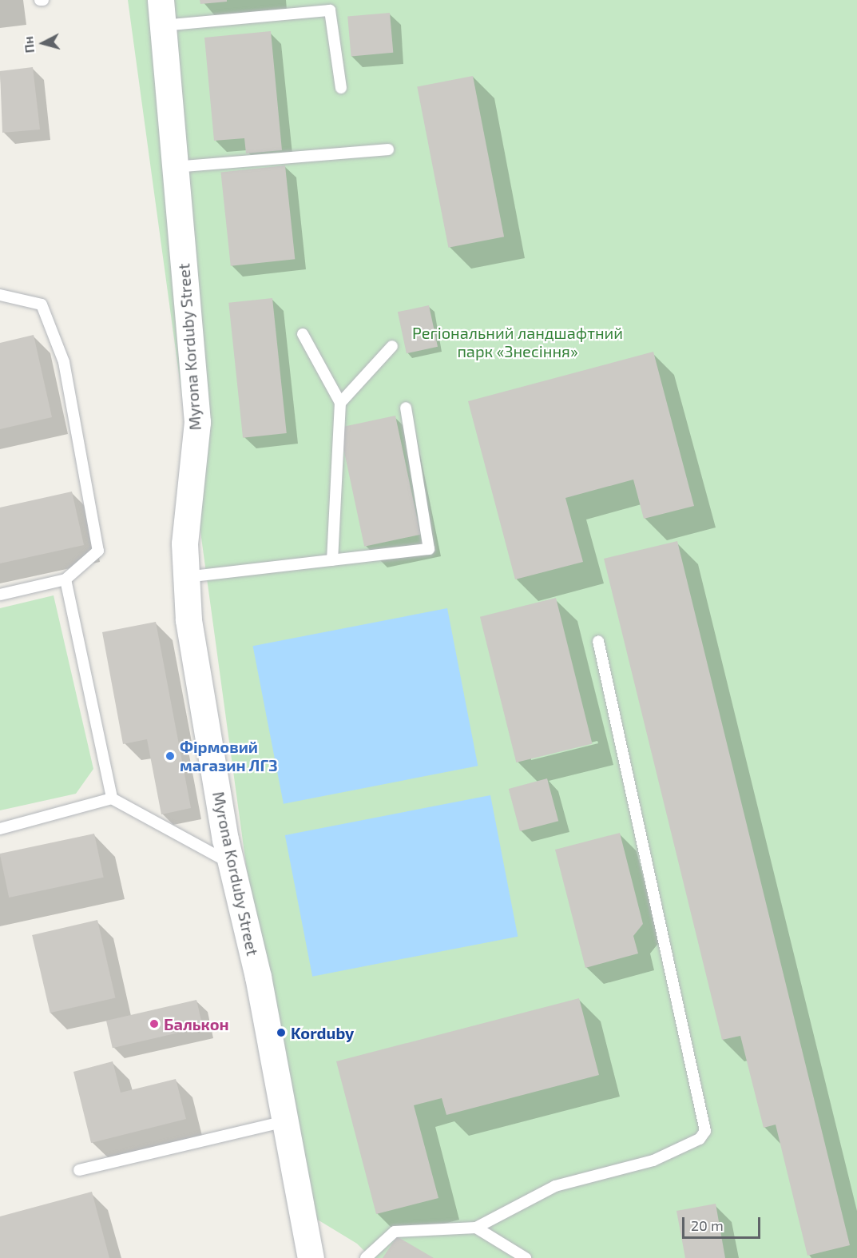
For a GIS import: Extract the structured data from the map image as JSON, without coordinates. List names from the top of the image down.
{
  "streets": {
    "street": ["Myrona Korduby Street"]
  },
  "parks": ["Регіональний ландшафтний парк «Знесіння»"],
  "places": ["Фірмовий магазин ЛГЗ", "Балькон", "Korduby"],
  "scale_bar": "20 m",
  "north": "left"
}
